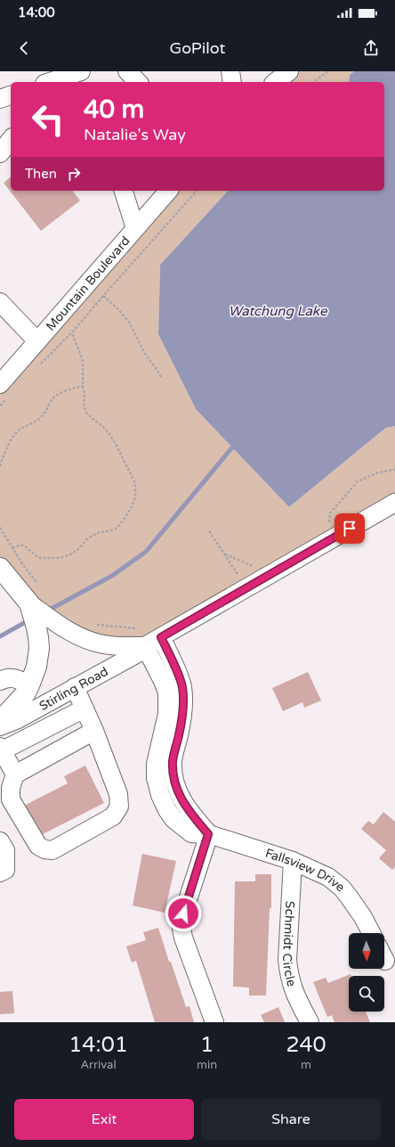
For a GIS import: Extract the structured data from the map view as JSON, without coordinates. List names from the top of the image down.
{
  "streets": {
    "street": [
      "Mountain Boulevard",
      "Stirling Road",
      "Fallsview Drive",
      "Schmidt Circle"
    ]
  },
  "crossings": [
    ["Stirling Road", "Fallsview Drive"],
    ["Fallsview Drive", "Schmidt Circle"]
  ],
  "water": ["Watchung Lake"],
  "north": "bottom",
  "page": {
    "status": "14:00",
    "header": "GoPilot",
    "turn": ["40 m", "Natalie's Way"],
    "then": "Then",
    "eta": [
      "14:01",
      "Arrival",
      "1",
      "min",
      "240",
      "m"
    ],
    "buttons": ["Exit", "Share"]
  }
}
